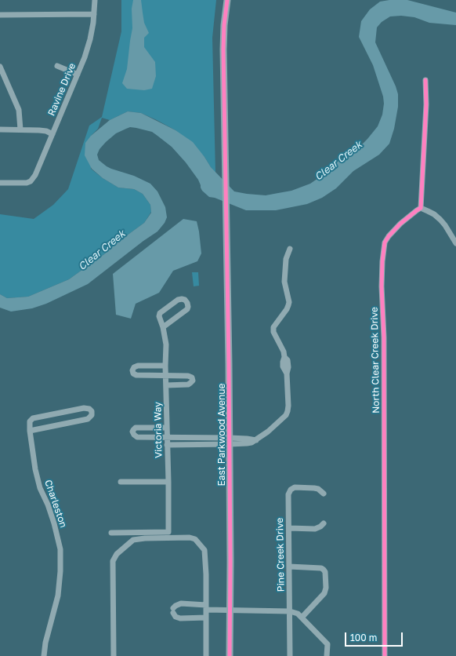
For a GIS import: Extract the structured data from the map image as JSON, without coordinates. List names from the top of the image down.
{
  "streets": {
    "main road": ["East Parkwood Avenue"],
    "street": [
      "Ravine Drive",
      "North Clear Creek Drive",
      "Victoria Way",
      "Charleston",
      "Pine Creek Drive"
    ]
  },
  "water": ["Clear Creek"],
  "scale_bar": "100 m"
}
